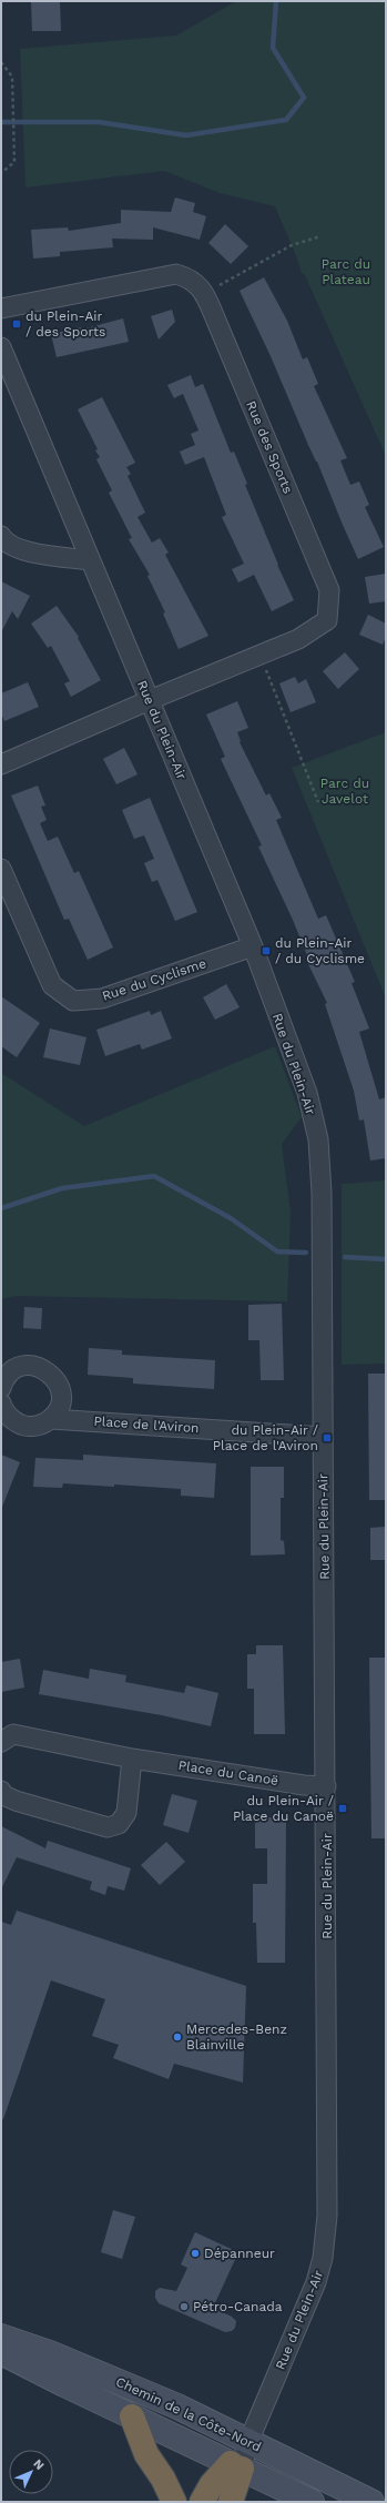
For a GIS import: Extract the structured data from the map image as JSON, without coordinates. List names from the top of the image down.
{
  "streets": {
    "street": [
      "Rue des Sports",
      "Rue du Plein-Air",
      "Rue du Cyclisme",
      "Place de l'Aviron",
      "Place du Canoë",
      "Chemin de la Côte-Nord"
    ]
  },
  "crossings": [
    ["Rue des Sports", "Rue du Plein-Air"],
    ["Rue du Plein-Air", "Rue du Cyclisme"],
    ["Rue du Plein-Air", "Place de l'Aviron"],
    ["Rue du Plein-Air", "Place du Canoë"],
    ["Rue du Plein-Air", "Chemin de la Côte-Nord"]
  ],
  "parks": ["Parc du Plateau", "Parc du Javelot"],
  "places": {
    "transit": [
      "du Plein-Air / des Sports",
      "du Plein-Air / du Cyclisme",
      "du Plein-Air / Place de l'Aviron",
      "du Plein-Air / Place du Canoë"
    ],
    "other": ["Mercedes-Benz Blainville", "Dépanneur", "Pétro-Canada"]
  },
  "north": "top right"
}
